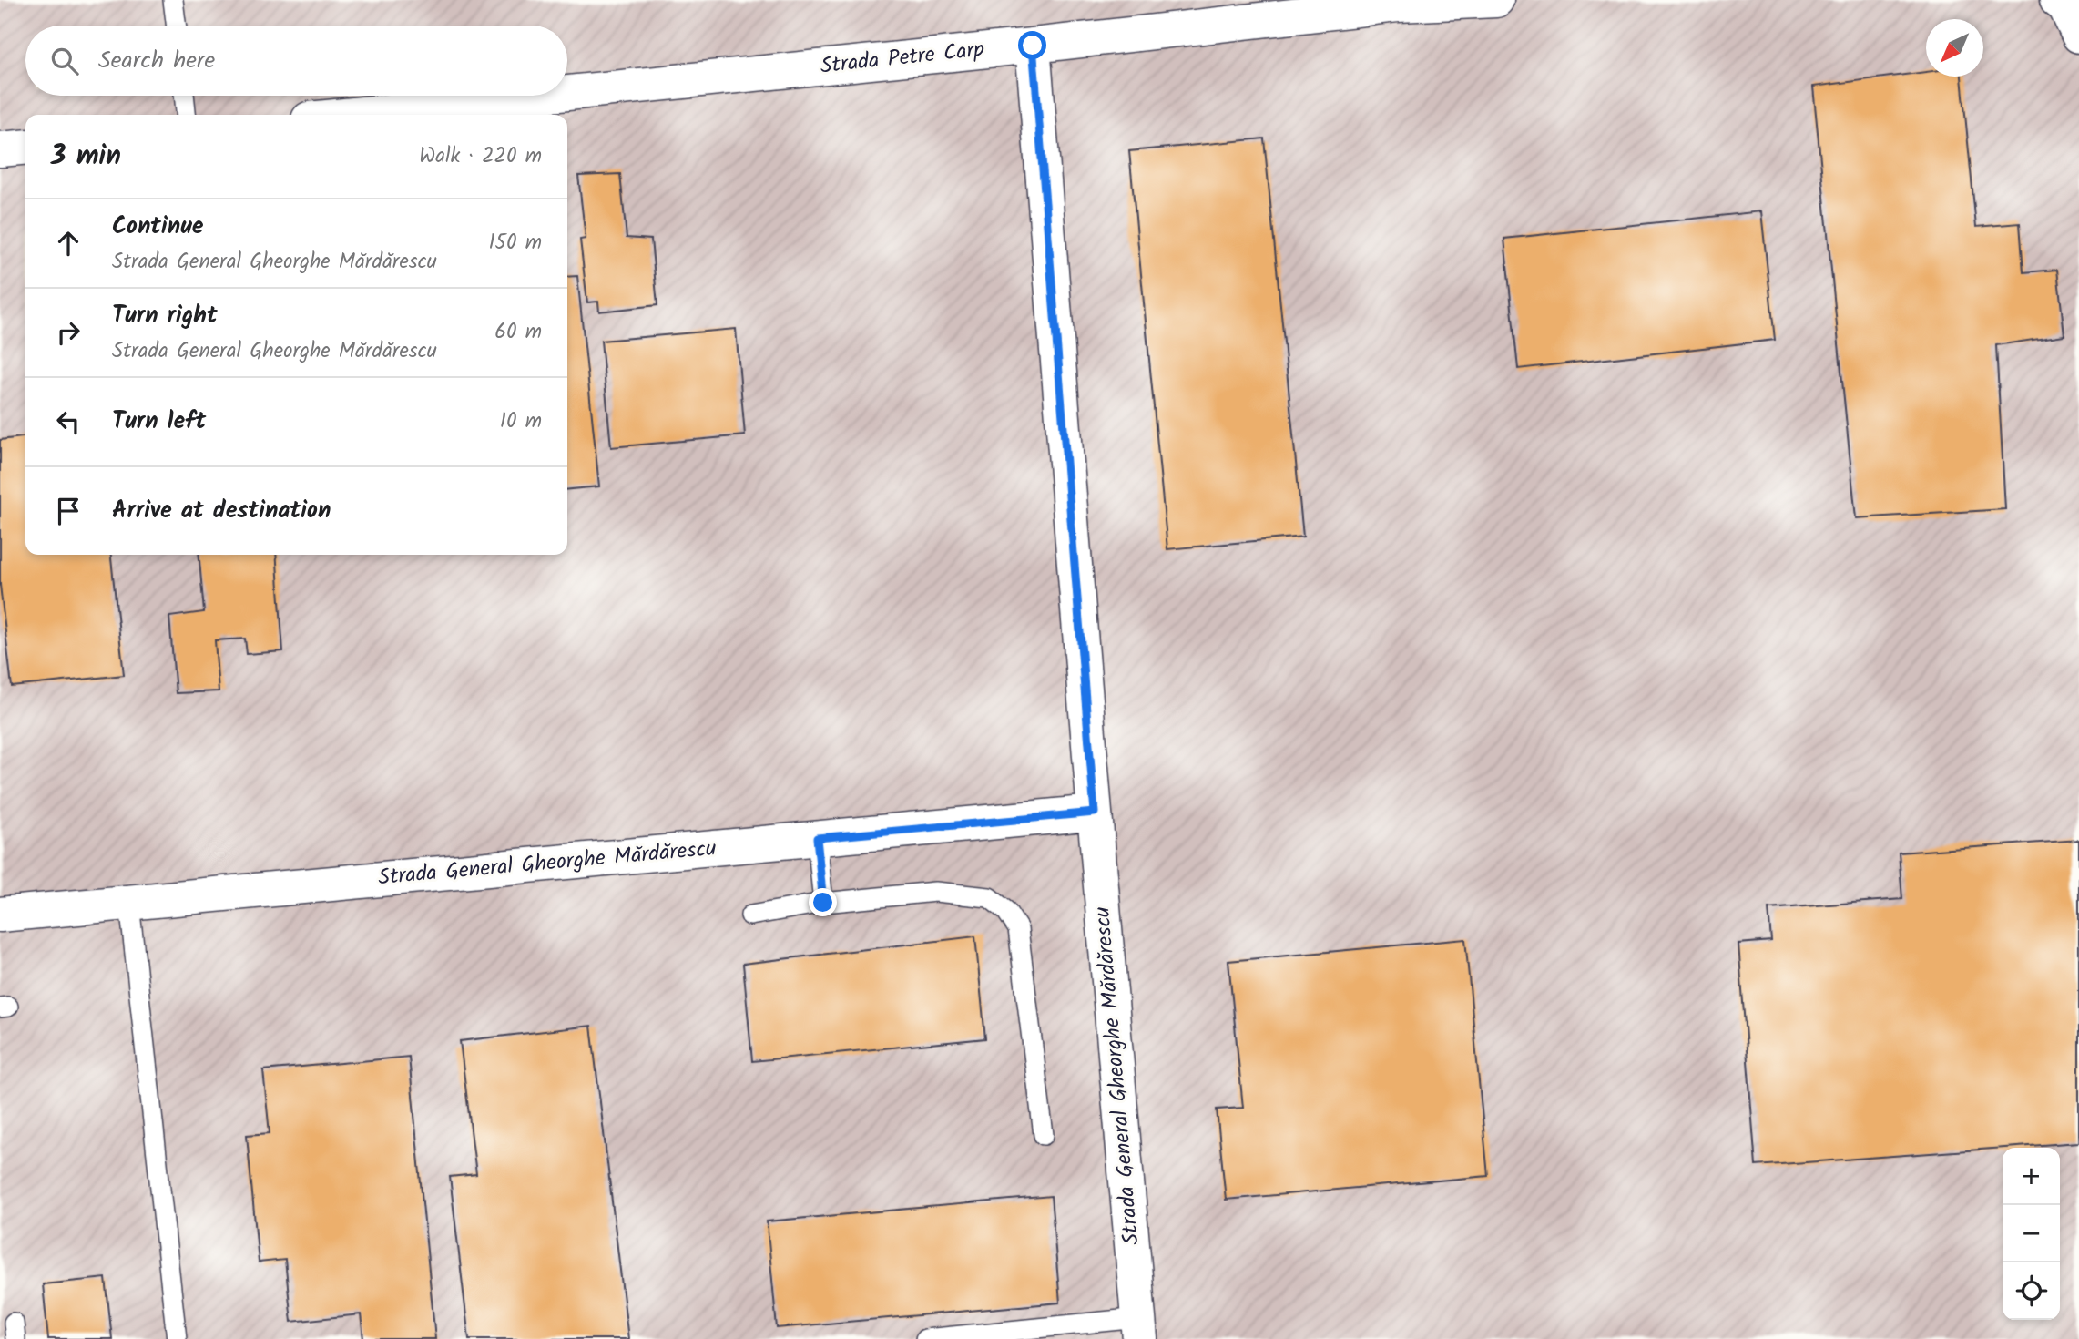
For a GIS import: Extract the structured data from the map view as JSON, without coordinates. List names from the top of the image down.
{
  "streets": {
    "street": ["Strada Petre Carp", "Strada General Gheorghe Mărdărescu"]
  },
  "crossings": [
    ["Strada Petre Carp", "Strada General Gheorghe Mărdărescu"]
  ],
  "north": "bottom left",
  "page": {
    "search": "Search here",
    "heading": ["3 min", "Walk · 220 m"],
    "list": [
      ["Continue", "Strada General Gheorghe Mărdărescu", "150 m"],
      ["Turn right", "Strada General Gheorghe Mărdărescu", "60 m"],
      ["Turn left", "10 m"],
      "Arrive at destination"
    ],
    "map_buttons": ["+", "−"]
  }
}
